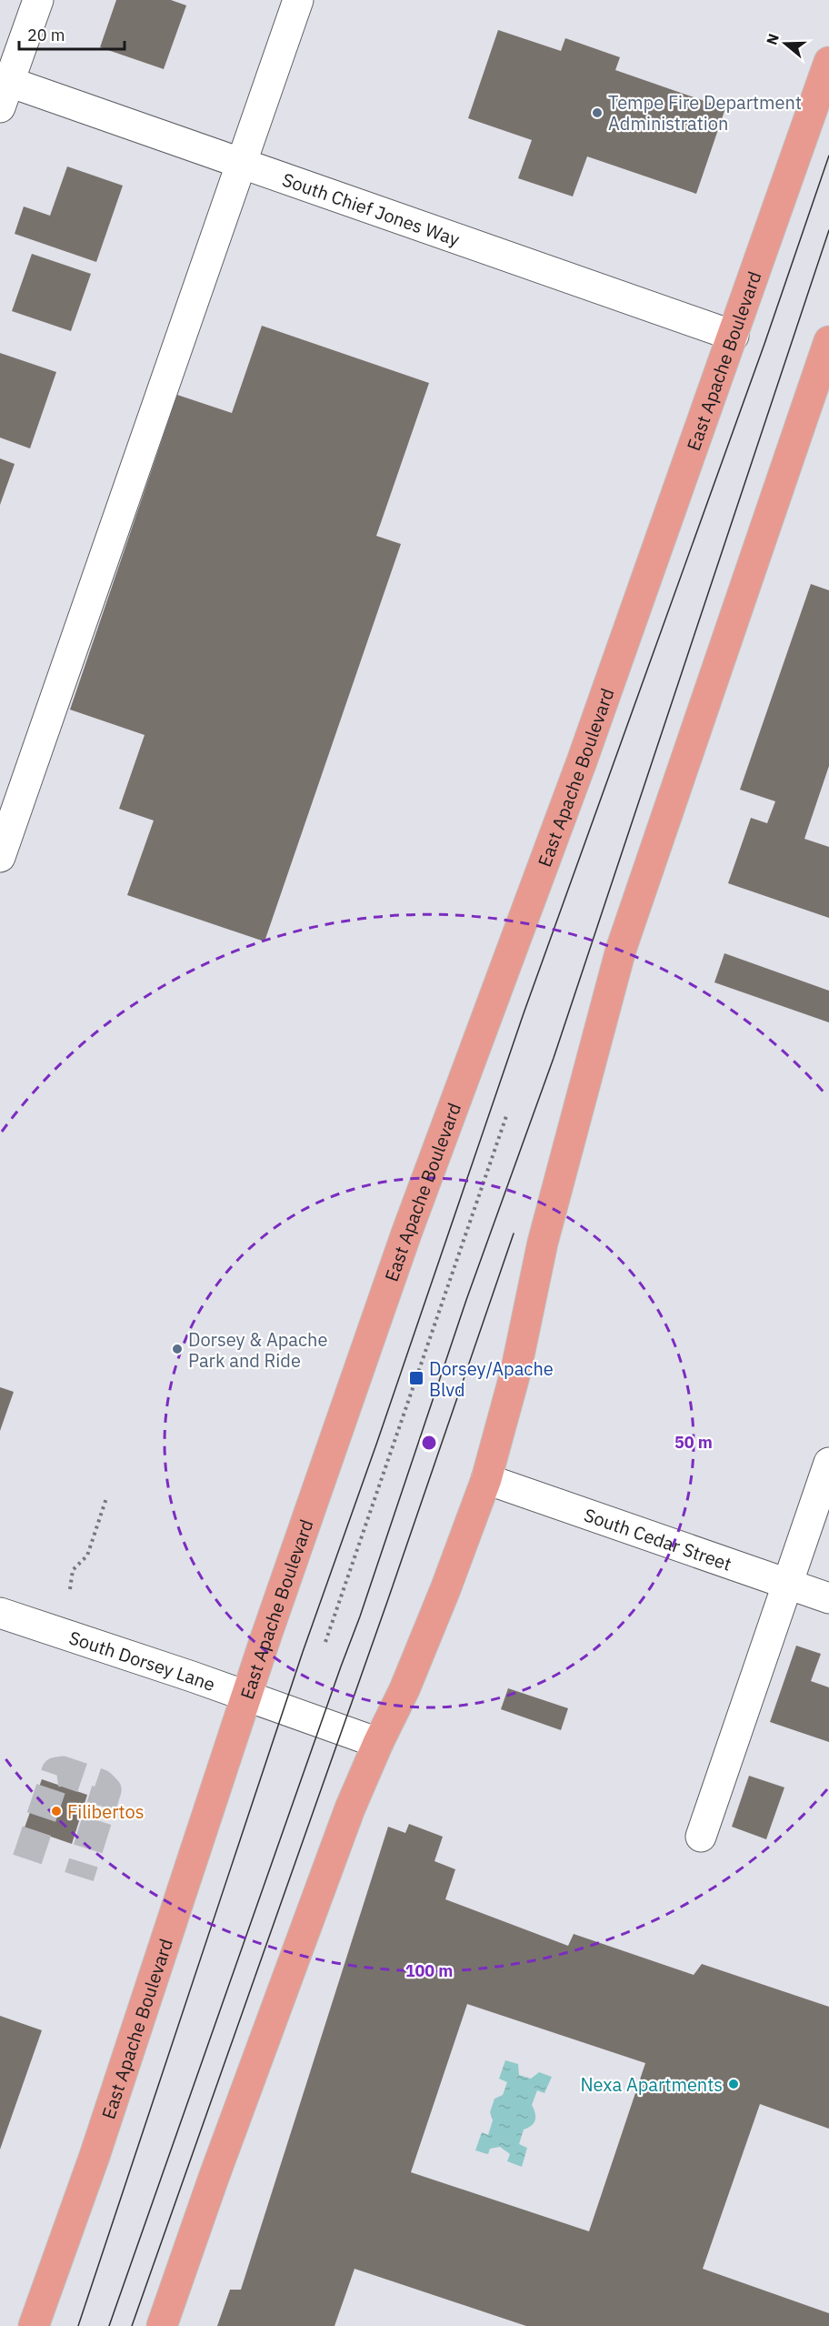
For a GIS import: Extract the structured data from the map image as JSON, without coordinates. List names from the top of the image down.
{
  "streets": {
    "main road": ["East Apache Boulevard"],
    "street": ["South Chief Jones Way", "South Cedar Street", "South Dorsey Lane"]
  },
  "crossings": [
    ["South Chief Jones Way", "East Apache Boulevard"],
    ["East Apache Boulevard", "South Dorsey Lane"]
  ],
  "places": {
    "other": [
      "Tempe Fire Department Administration",
      "Dorsey & Apache Park and Ride",
      "Filibertos",
      "Nexa Apartments"
    ],
    "transit": ["Dorsey/Apache Blvd"]
  },
  "scale_bar": "20 m",
  "north": "left",
  "rings": ["50 m", "100 m"]
}
